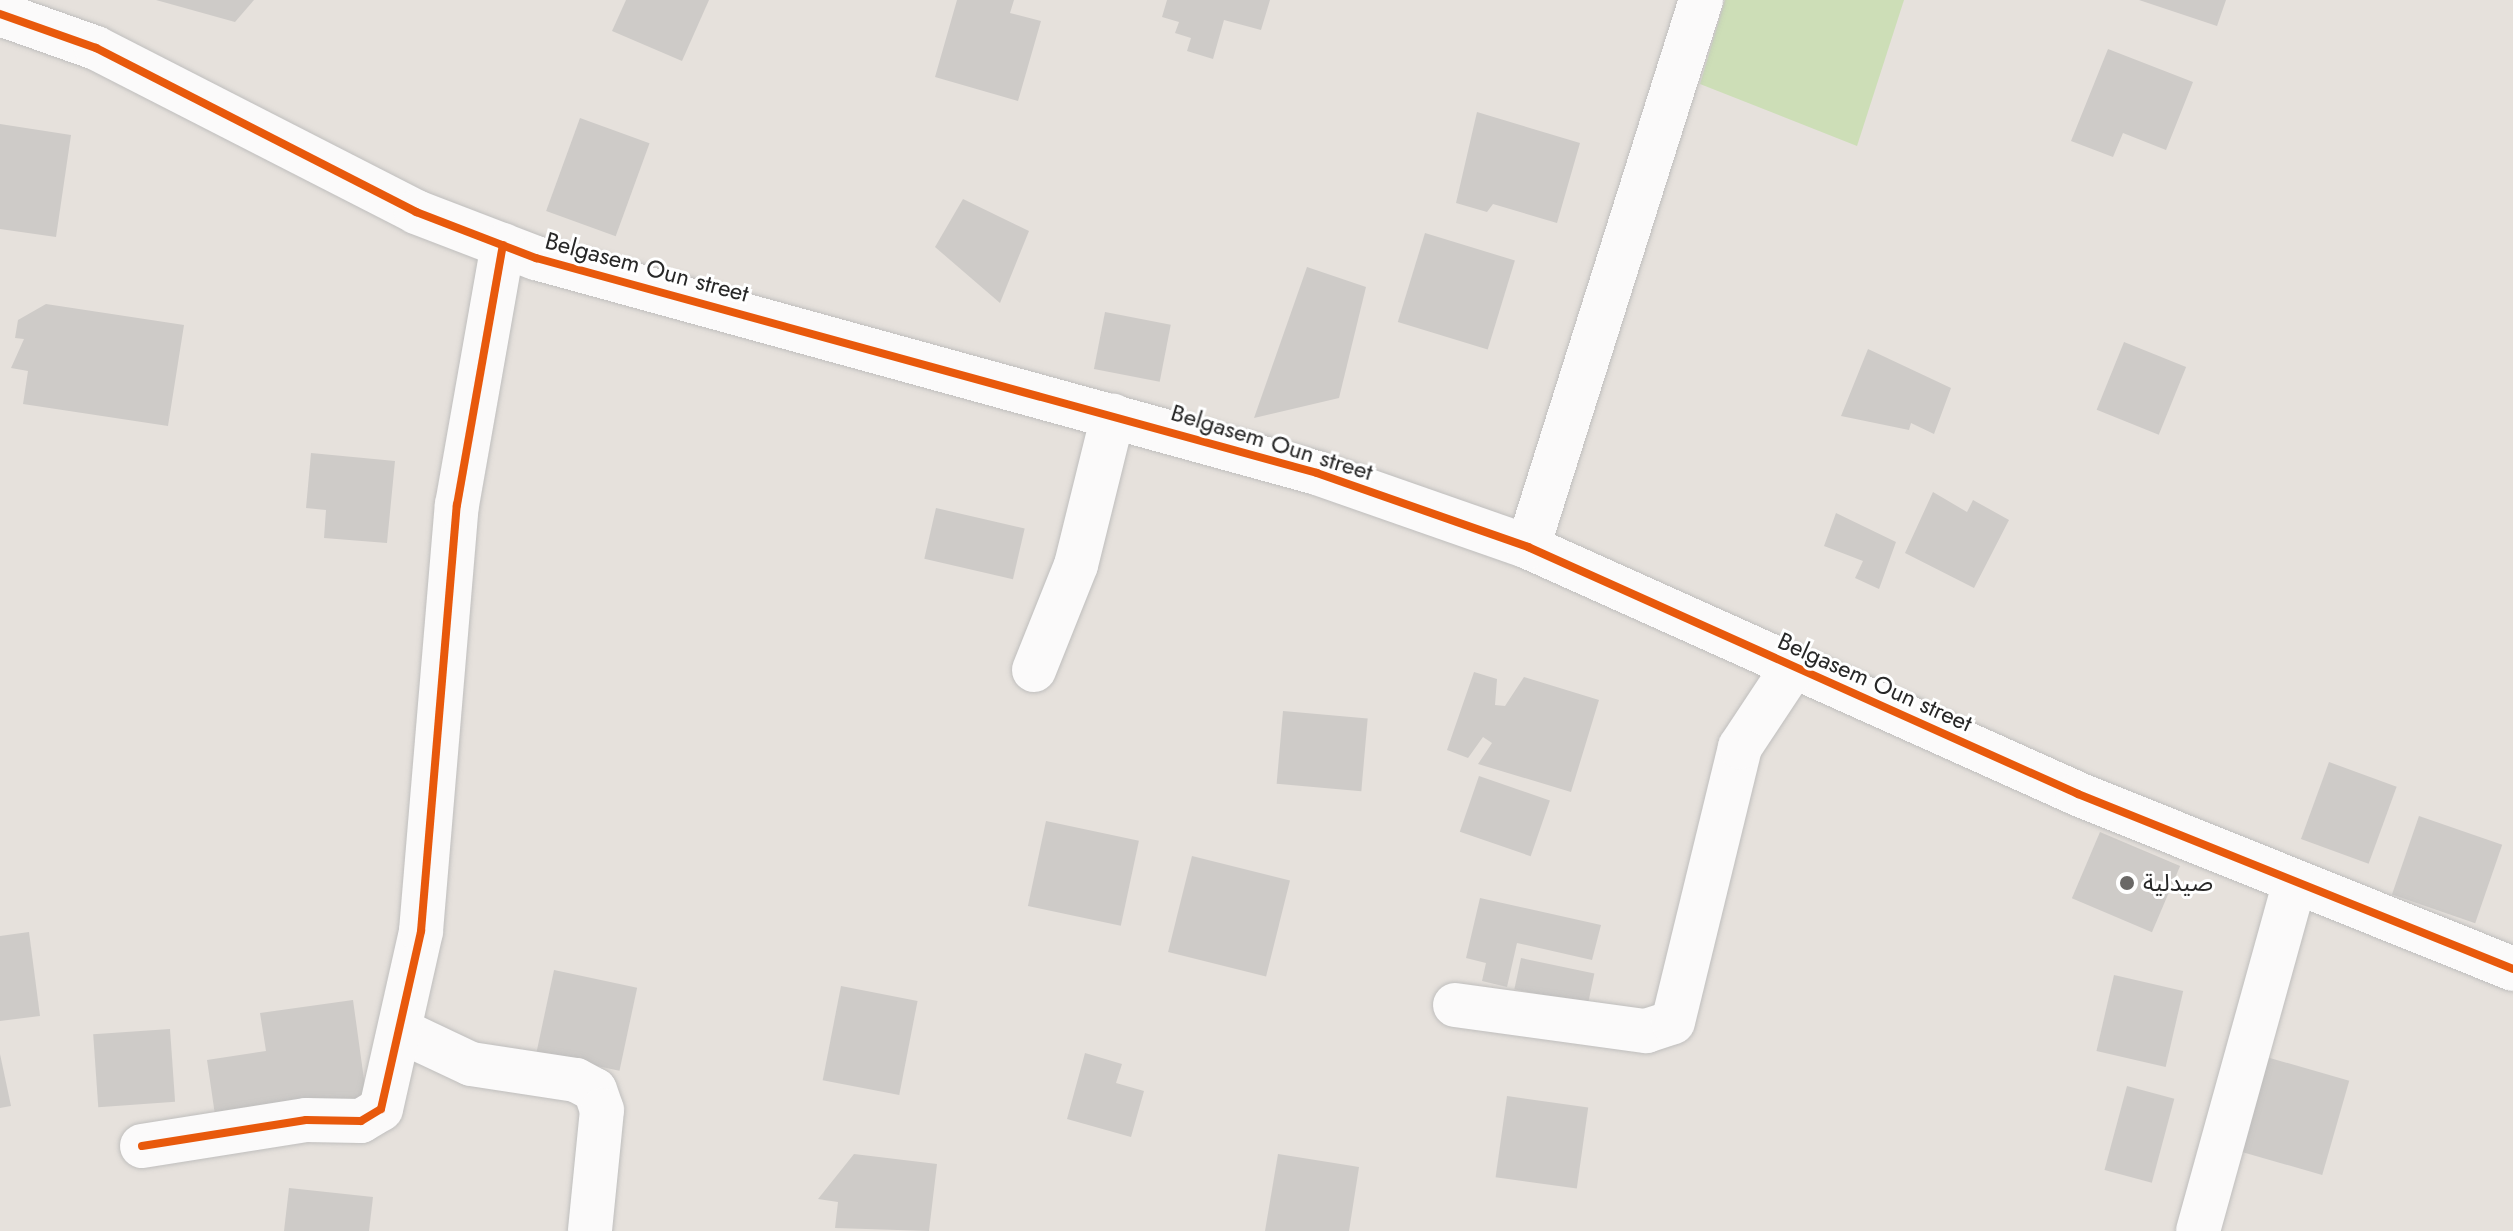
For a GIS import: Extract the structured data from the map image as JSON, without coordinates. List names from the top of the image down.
{
  "streets": {
    "street": ["Belgasem Oun street"]
  },
  "places": ["صيدلية"]
}
